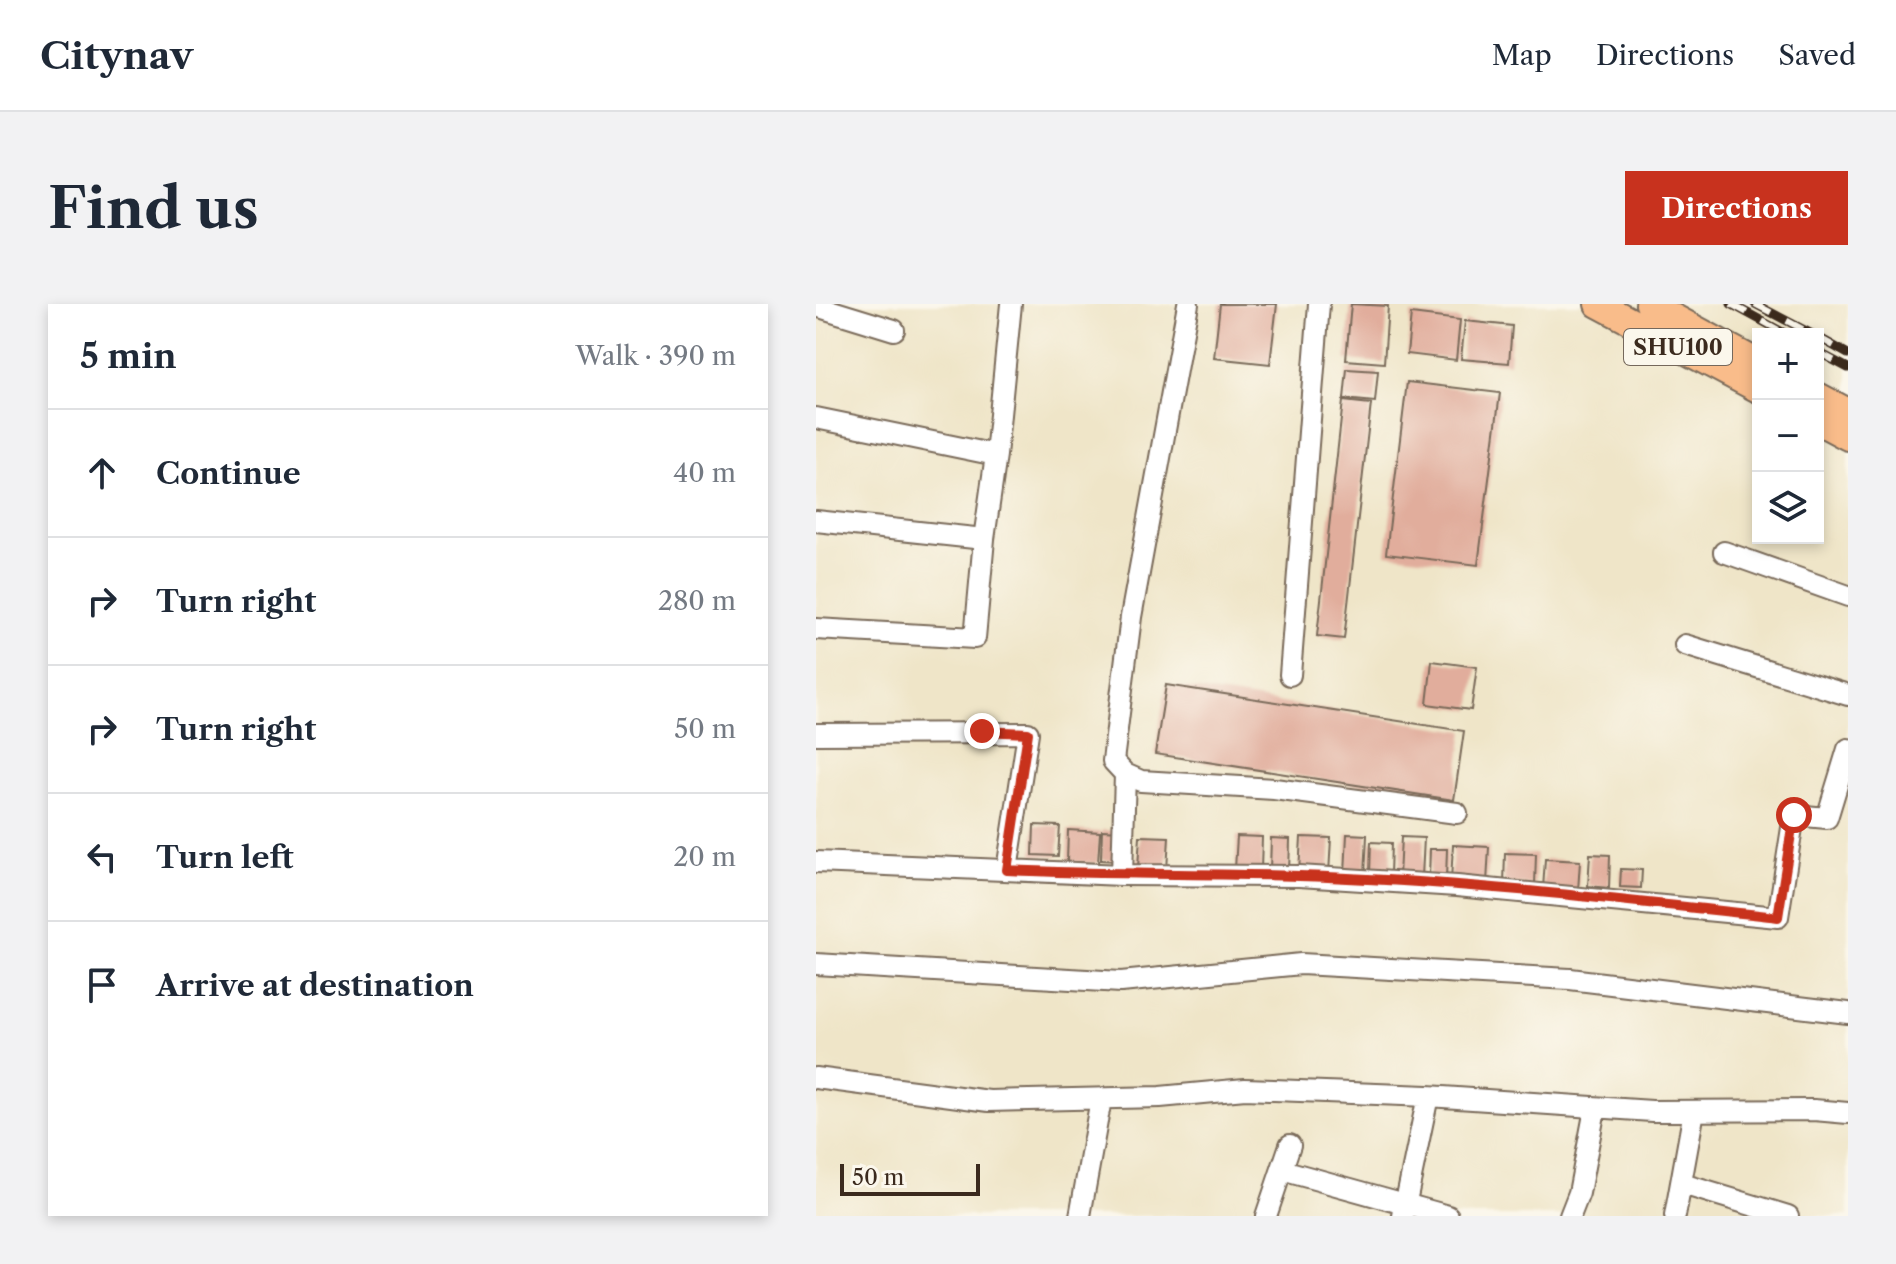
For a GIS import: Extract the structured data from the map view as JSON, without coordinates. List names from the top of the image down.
{
  "streets": {
    "main road": ["SHU100"]
  },
  "scale_bar": "50 m",
  "page": {
    "header": "Citynav",
    "nav": ["Map", "Directions", "Saved"],
    "buttons": "Directions",
    "title": "Find us",
    "heading": ["5 min", "Walk · 390 m"],
    "map_buttons": ["+", "−"],
    "list": [
      ["Continue", "40 m"],
      ["Turn right", "280 m"],
      ["Turn right", "50 m"],
      ["Turn left", "20 m"],
      "Arrive at destination"
    ],
    "scale": "50 m"
  }
}
